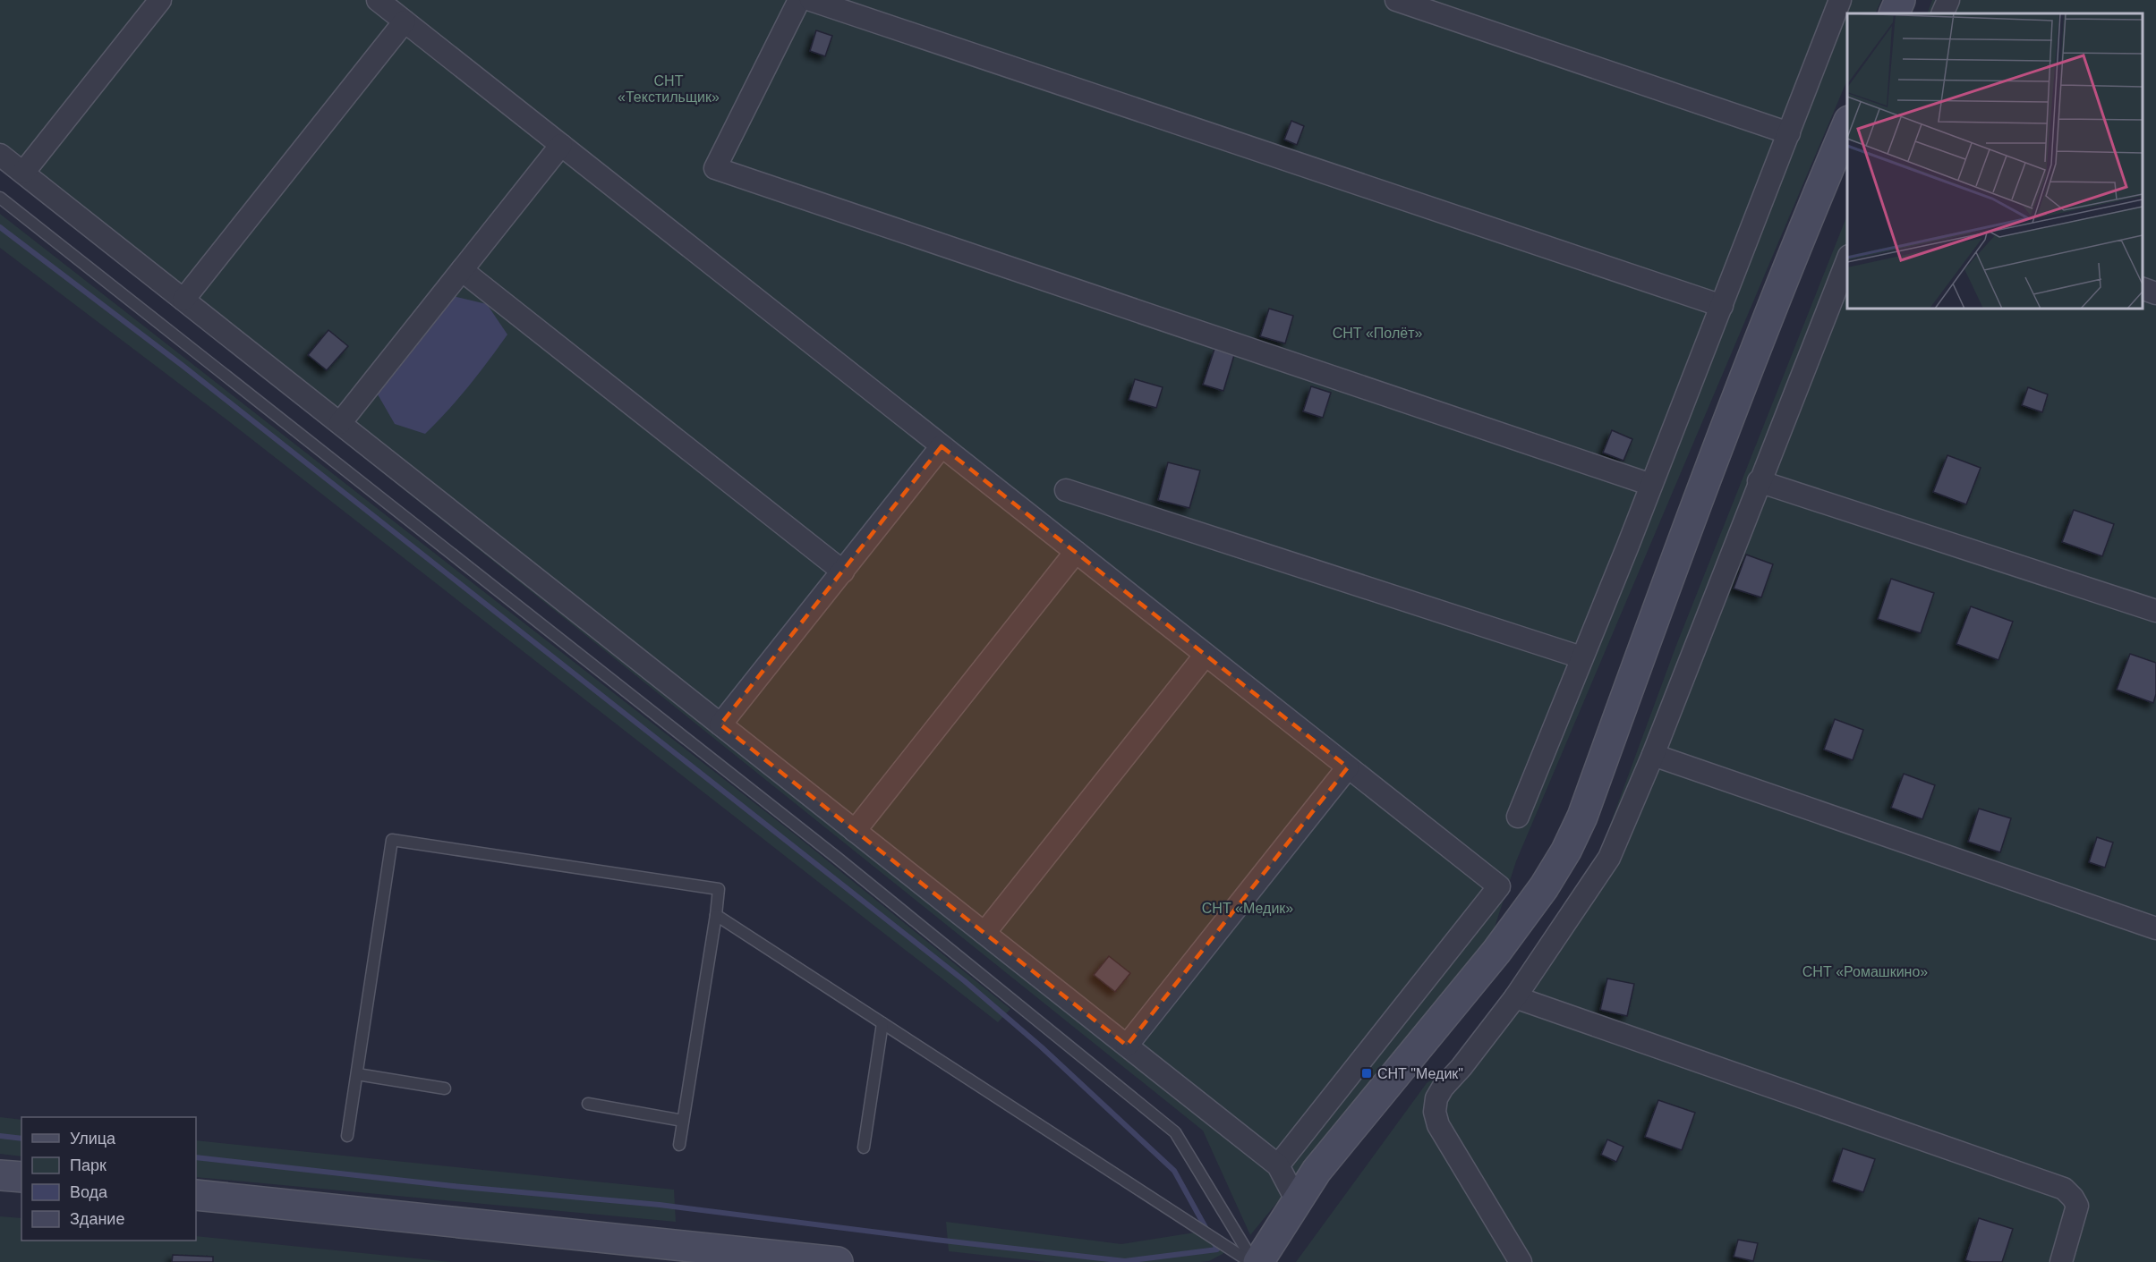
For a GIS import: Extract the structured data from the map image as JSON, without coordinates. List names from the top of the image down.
{
  "parks": [
    "СНТ «Текстильщик»",
    "СНТ «Полёт»",
    "СНТ «Медик»",
    "СНТ «Ромашкино»"
  ],
  "places": {
    "transit": ["СНТ \"Медик\""]
  },
  "legend": [
    "Улица",
    "Парк",
    "Вода",
    "Здание"
  ]
}
